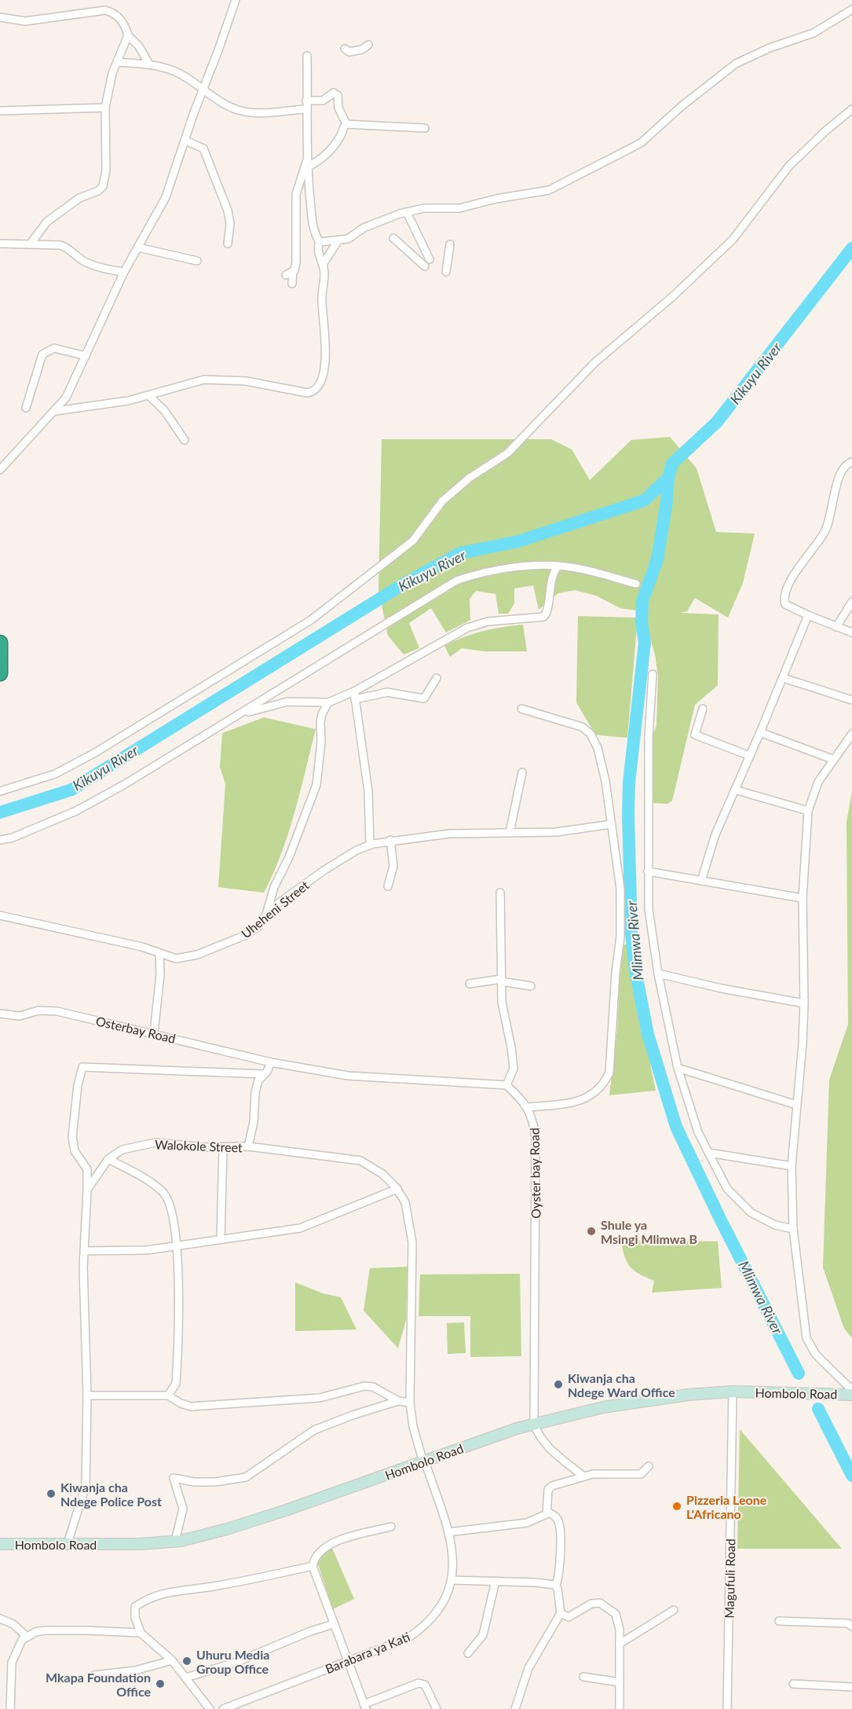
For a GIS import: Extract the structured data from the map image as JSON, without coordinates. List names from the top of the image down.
{
  "streets": {
    "street": [
      "Uheheni Street",
      "Osterbay Road",
      "Walokole Street",
      "Oyster bay Road",
      "Hombolo Road",
      "Magufuli Road",
      "Barabara ya Kati"
    ]
  },
  "crossings": [
    ["Walokole Street", "Hombolo Road"],
    ["Walokole Street", "Barabara ya Kati"],
    ["Oyster bay Road", "Hombolo Road"],
    ["Hombolo Road", "Magufuli Road"],
    ["Hombolo Road", "Barabara ya Kati"]
  ],
  "water": ["Kikuyu River", "Mlimwa River"],
  "places": [
    "Shule ya Msingi Mlimwa B",
    "Kiwanja cha Ndege Ward Office",
    "Kiwanja cha Ndege Police Post",
    "Pizzeria Leone L'Africano",
    "Uhuru Media Group Office",
    "Mkapa Foundation Office"
  ]
}
